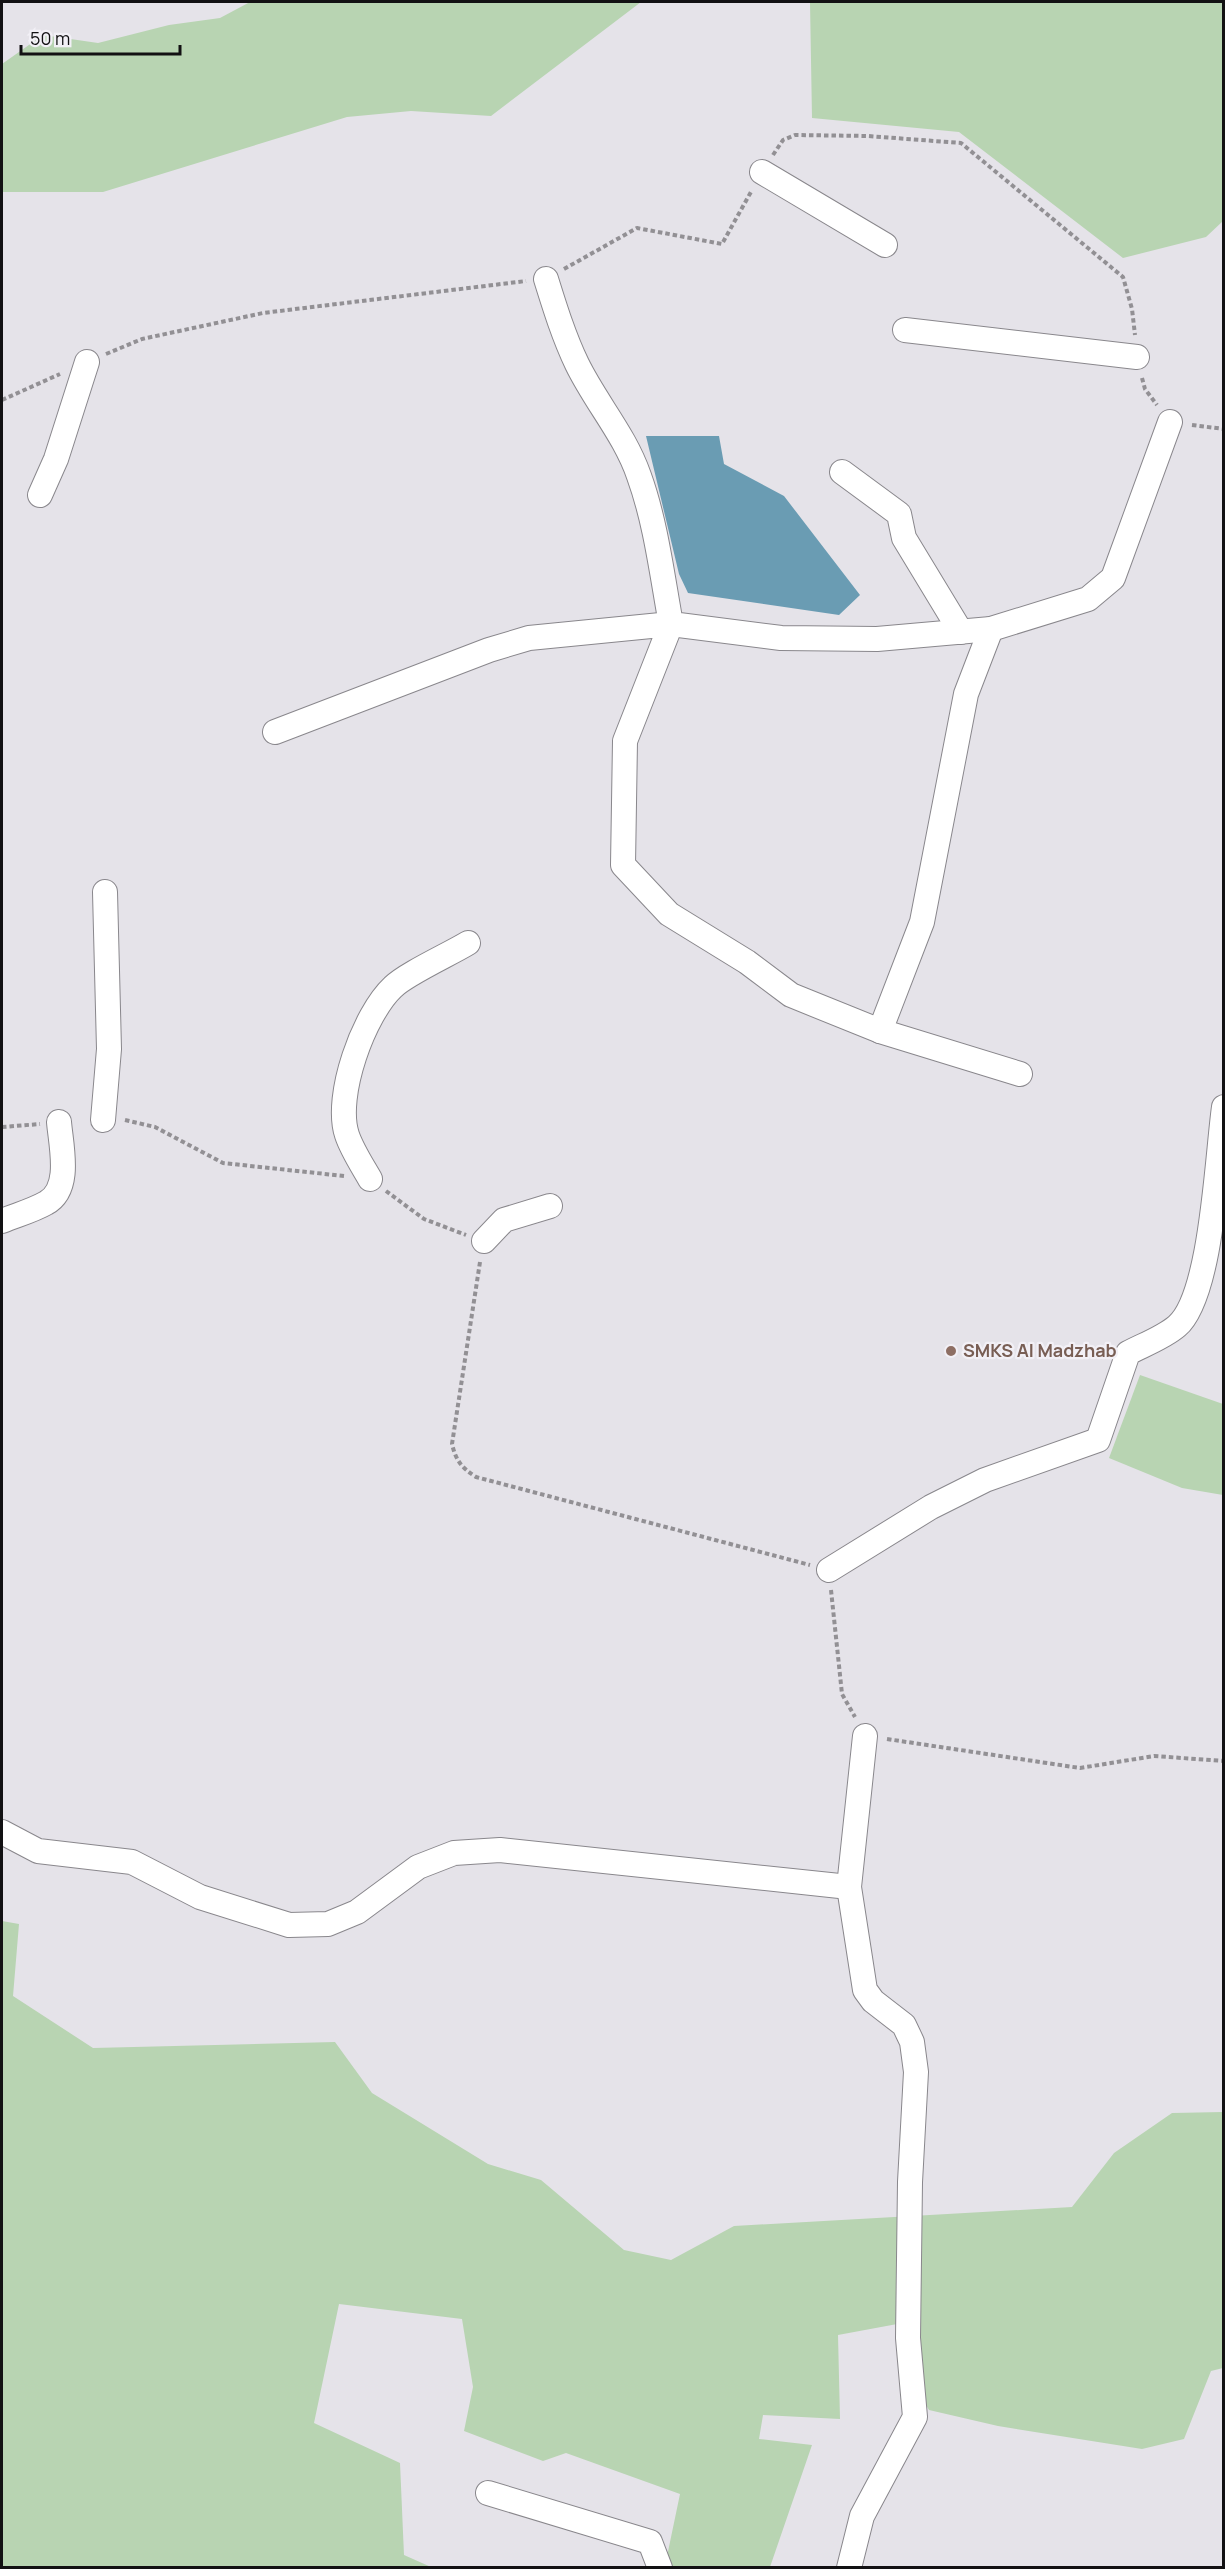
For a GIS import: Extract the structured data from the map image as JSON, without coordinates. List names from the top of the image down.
{
  "places": ["SMKS Al Madzhab"],
  "scale_bar": "50 m"
}
